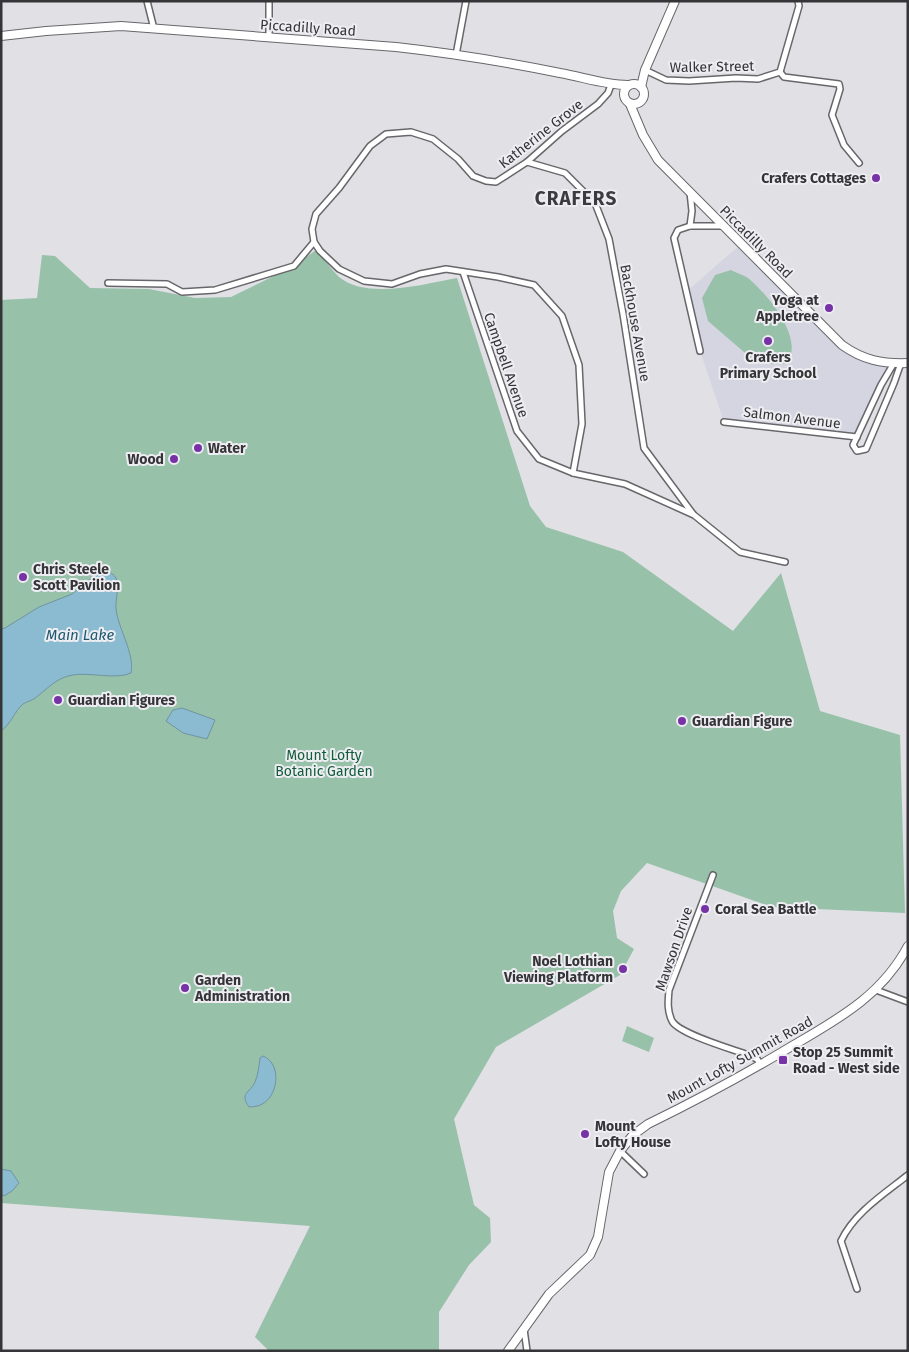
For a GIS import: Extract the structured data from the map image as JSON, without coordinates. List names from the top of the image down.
{
  "streets": {
    "main road": ["Piccadilly Road", "Mount Lofty Summit Road"],
    "street": [
      "Walker Street",
      "Katherine Grove",
      "Backhouse Avenue",
      "Campbell Avenue",
      "Salmon Avenue",
      "Mawson Drive"
    ]
  },
  "crossings": [
    ["Piccadilly Road", "Katherine Grove"],
    ["Katherine Grove", "Backhouse Avenue"],
    ["Backhouse Avenue", "Campbell Avenue"],
    ["Mawson Drive", "Mount Lofty Summit Road"]
  ],
  "districts": ["CRAFERS"],
  "water": ["Main Lake"],
  "parks": ["Mount Lofty Botanic Garden"],
  "places": {
    "other": [
      "Crafers Cottages",
      "Yoga at Appletree",
      "Crafers Primary School",
      "Water",
      "Wood",
      "Chris Steele Scott Pavilion",
      "Guardian Figures",
      "Guardian Figure",
      "Coral Sea Battle",
      "Noel Lothian Viewing Platform",
      "Garden Administration",
      "Mount Lofty House"
    ],
    "transit": ["Stop 25 Summit Road - West side"]
  }
}
